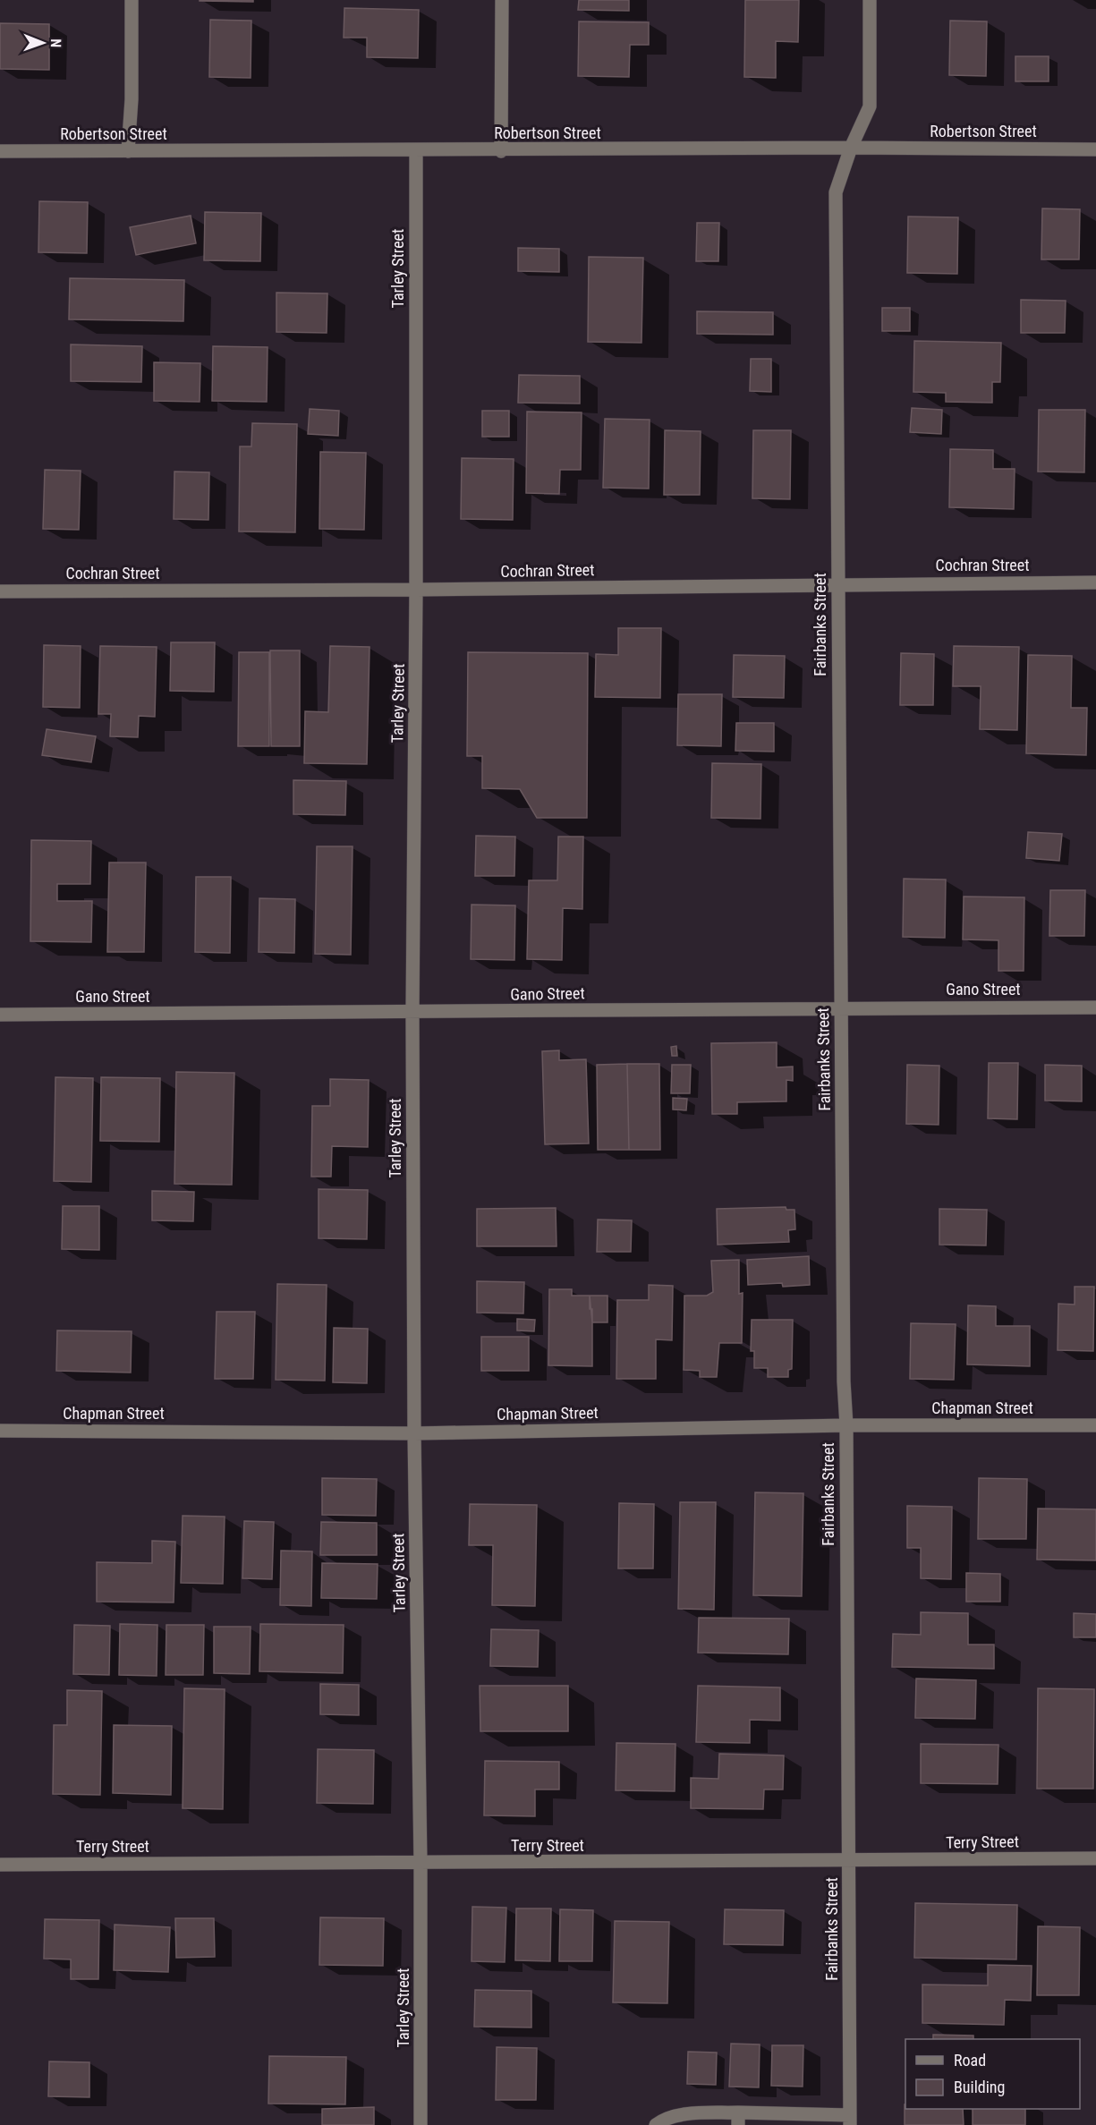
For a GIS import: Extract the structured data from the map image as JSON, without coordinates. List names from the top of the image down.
{
  "streets": {
    "street": [
      "Robertson Street",
      "Tarley Street",
      "Cochran Street",
      "Fairbanks Street",
      "Gano Street",
      "Chapman Street",
      "Terry Street"
    ]
  },
  "crossings": [
    ["Robertson Street", "Tarley Street"],
    ["Robertson Street", "Fairbanks Street"],
    ["Tarley Street", "Cochran Street"],
    ["Tarley Street", "Gano Street"],
    ["Tarley Street", "Chapman Street"],
    ["Tarley Street", "Terry Street"],
    ["Cochran Street", "Fairbanks Street"],
    ["Fairbanks Street", "Gano Street"],
    ["Fairbanks Street", "Chapman Street"],
    ["Fairbanks Street", "Terry Street"]
  ],
  "legend": ["Road", "Building"],
  "north": "right"
}
